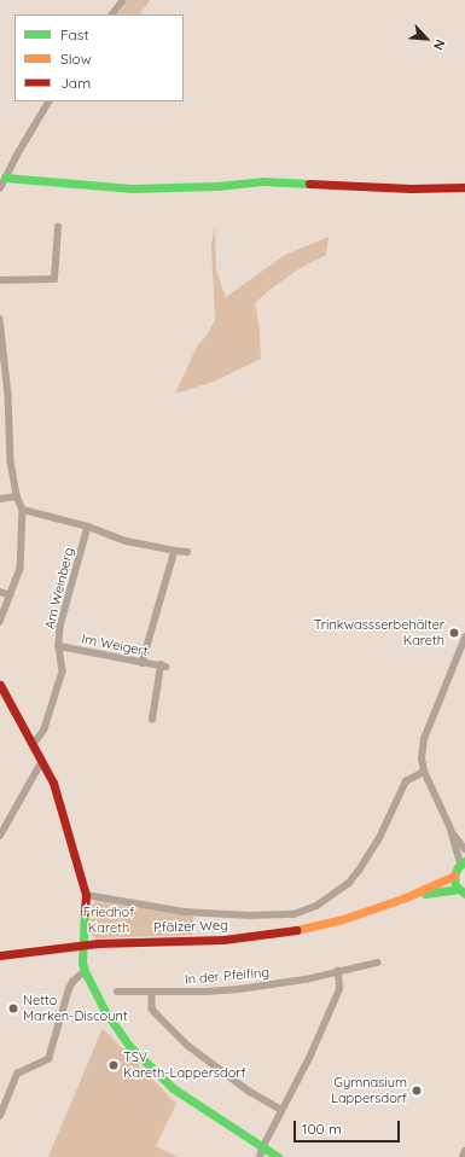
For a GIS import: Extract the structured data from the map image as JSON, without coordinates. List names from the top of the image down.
{
  "streets": {
    "street": [
      "Am Weinberg",
      "Im Weigert",
      "Pfälzer Weg",
      "In der Pfeifing"
    ]
  },
  "crossings": [
    ["Am Weinberg", "Im Weigert"]
  ],
  "parks": ["Friedhof Kareth"],
  "places": [
    "Trinkwassserbehälter Kareth",
    "Netto Marken-Discount",
    "TSV Kareth-Lappersdorf",
    "Gymnasium Lappersdorf"
  ],
  "legend": ["Fast", "Slow", "Jam"],
  "scale_bar": "100 m",
  "north": "bottom right"
}
